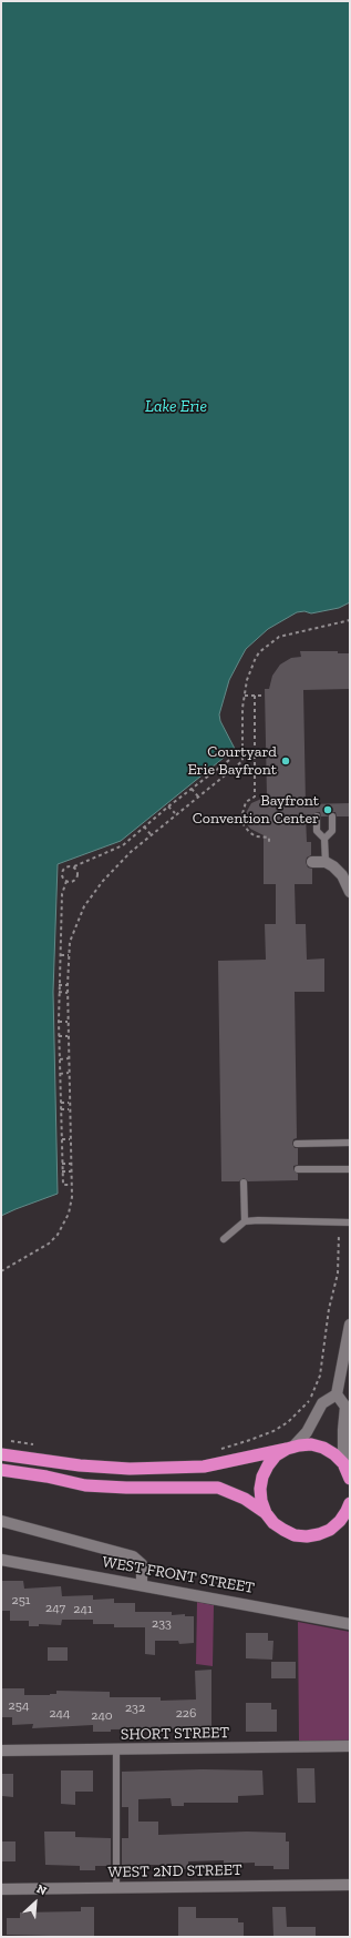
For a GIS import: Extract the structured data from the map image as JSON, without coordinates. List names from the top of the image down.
{
  "streets": {
    "street": ["WEST FRONT STREET", "SHORT STREET", "WEST 2ND STREET"]
  },
  "water": ["Lake Erie"],
  "places": ["Courtyard Erie Bayfront", "Bayfront Convention Center"],
  "house_numbers": [
    "251",
    "247",
    "241",
    "233",
    "254",
    "232",
    "244",
    "226",
    "240"
  ],
  "north": "top right"
}
